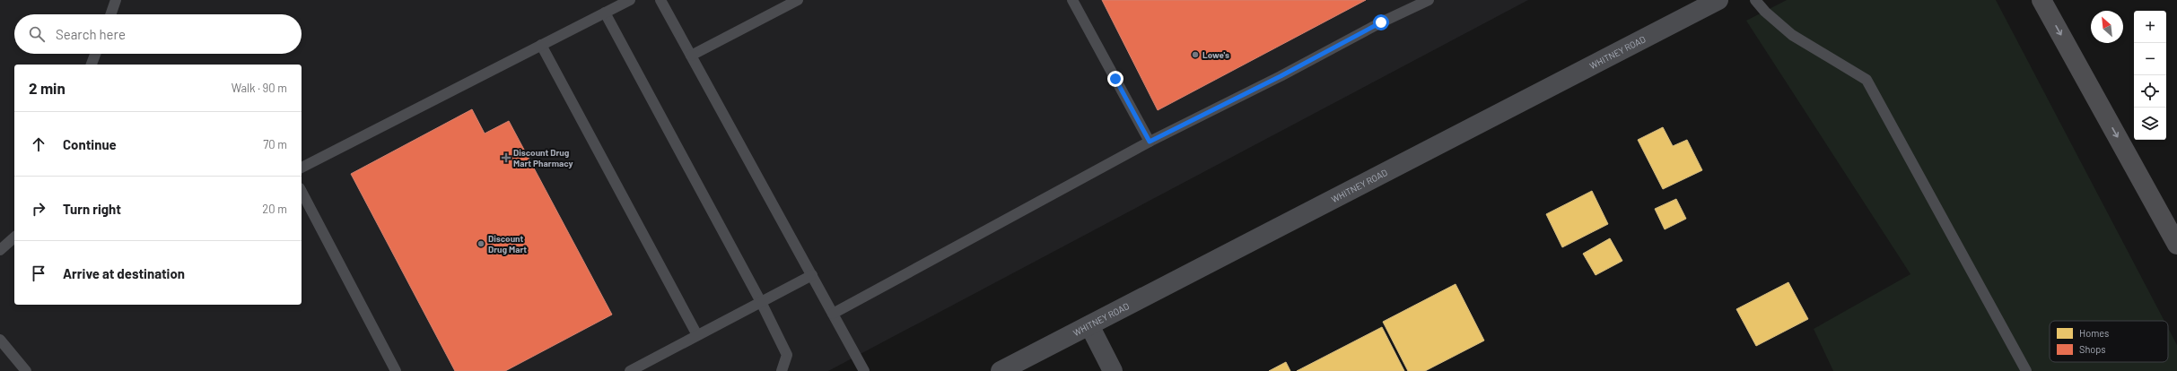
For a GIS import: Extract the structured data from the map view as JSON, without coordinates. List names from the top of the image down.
{
  "streets": {
    "street": ["WHITNEY ROAD"]
  },
  "places": {
    "other": ["Lowe's", "Discount Drug Mart"],
    "health": ["Discount Drug Mart Pharmacy"]
  },
  "legend": ["Homes", "Shops"],
  "north": "top left",
  "page": {
    "map_buttons": ["+", "−"],
    "search": "Search here",
    "heading": ["2 min", "Walk · 90 m"],
    "list": [
      ["Continue", "70 m"],
      ["Turn right", "20 m"],
      "Arrive at destination"
    ]
  }
}
